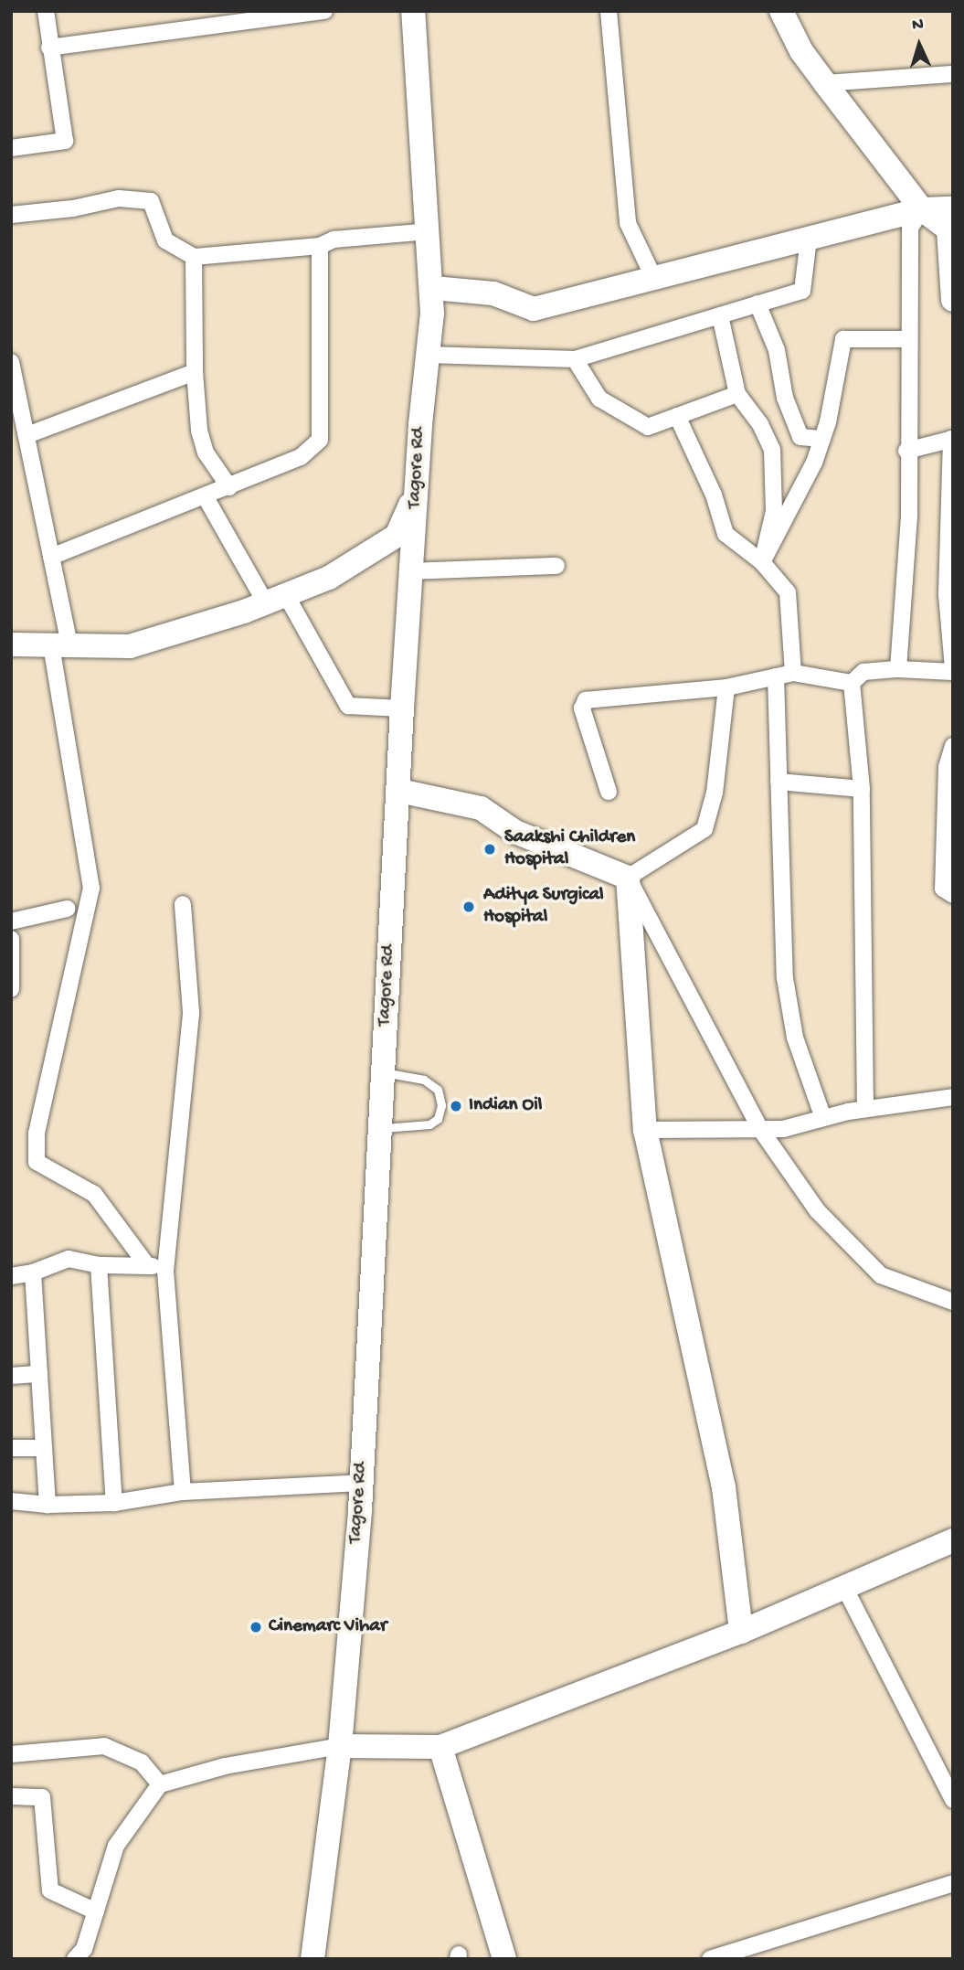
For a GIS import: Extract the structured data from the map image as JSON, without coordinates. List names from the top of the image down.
{
  "streets": {
    "street": ["Tagore Rd"]
  },
  "places": [
    "Saakshi Children Hospital",
    "Aditya Surgical Hospital",
    "Indian Oil",
    "Cinemarc Vihar"
  ],
  "north": "top"
}
